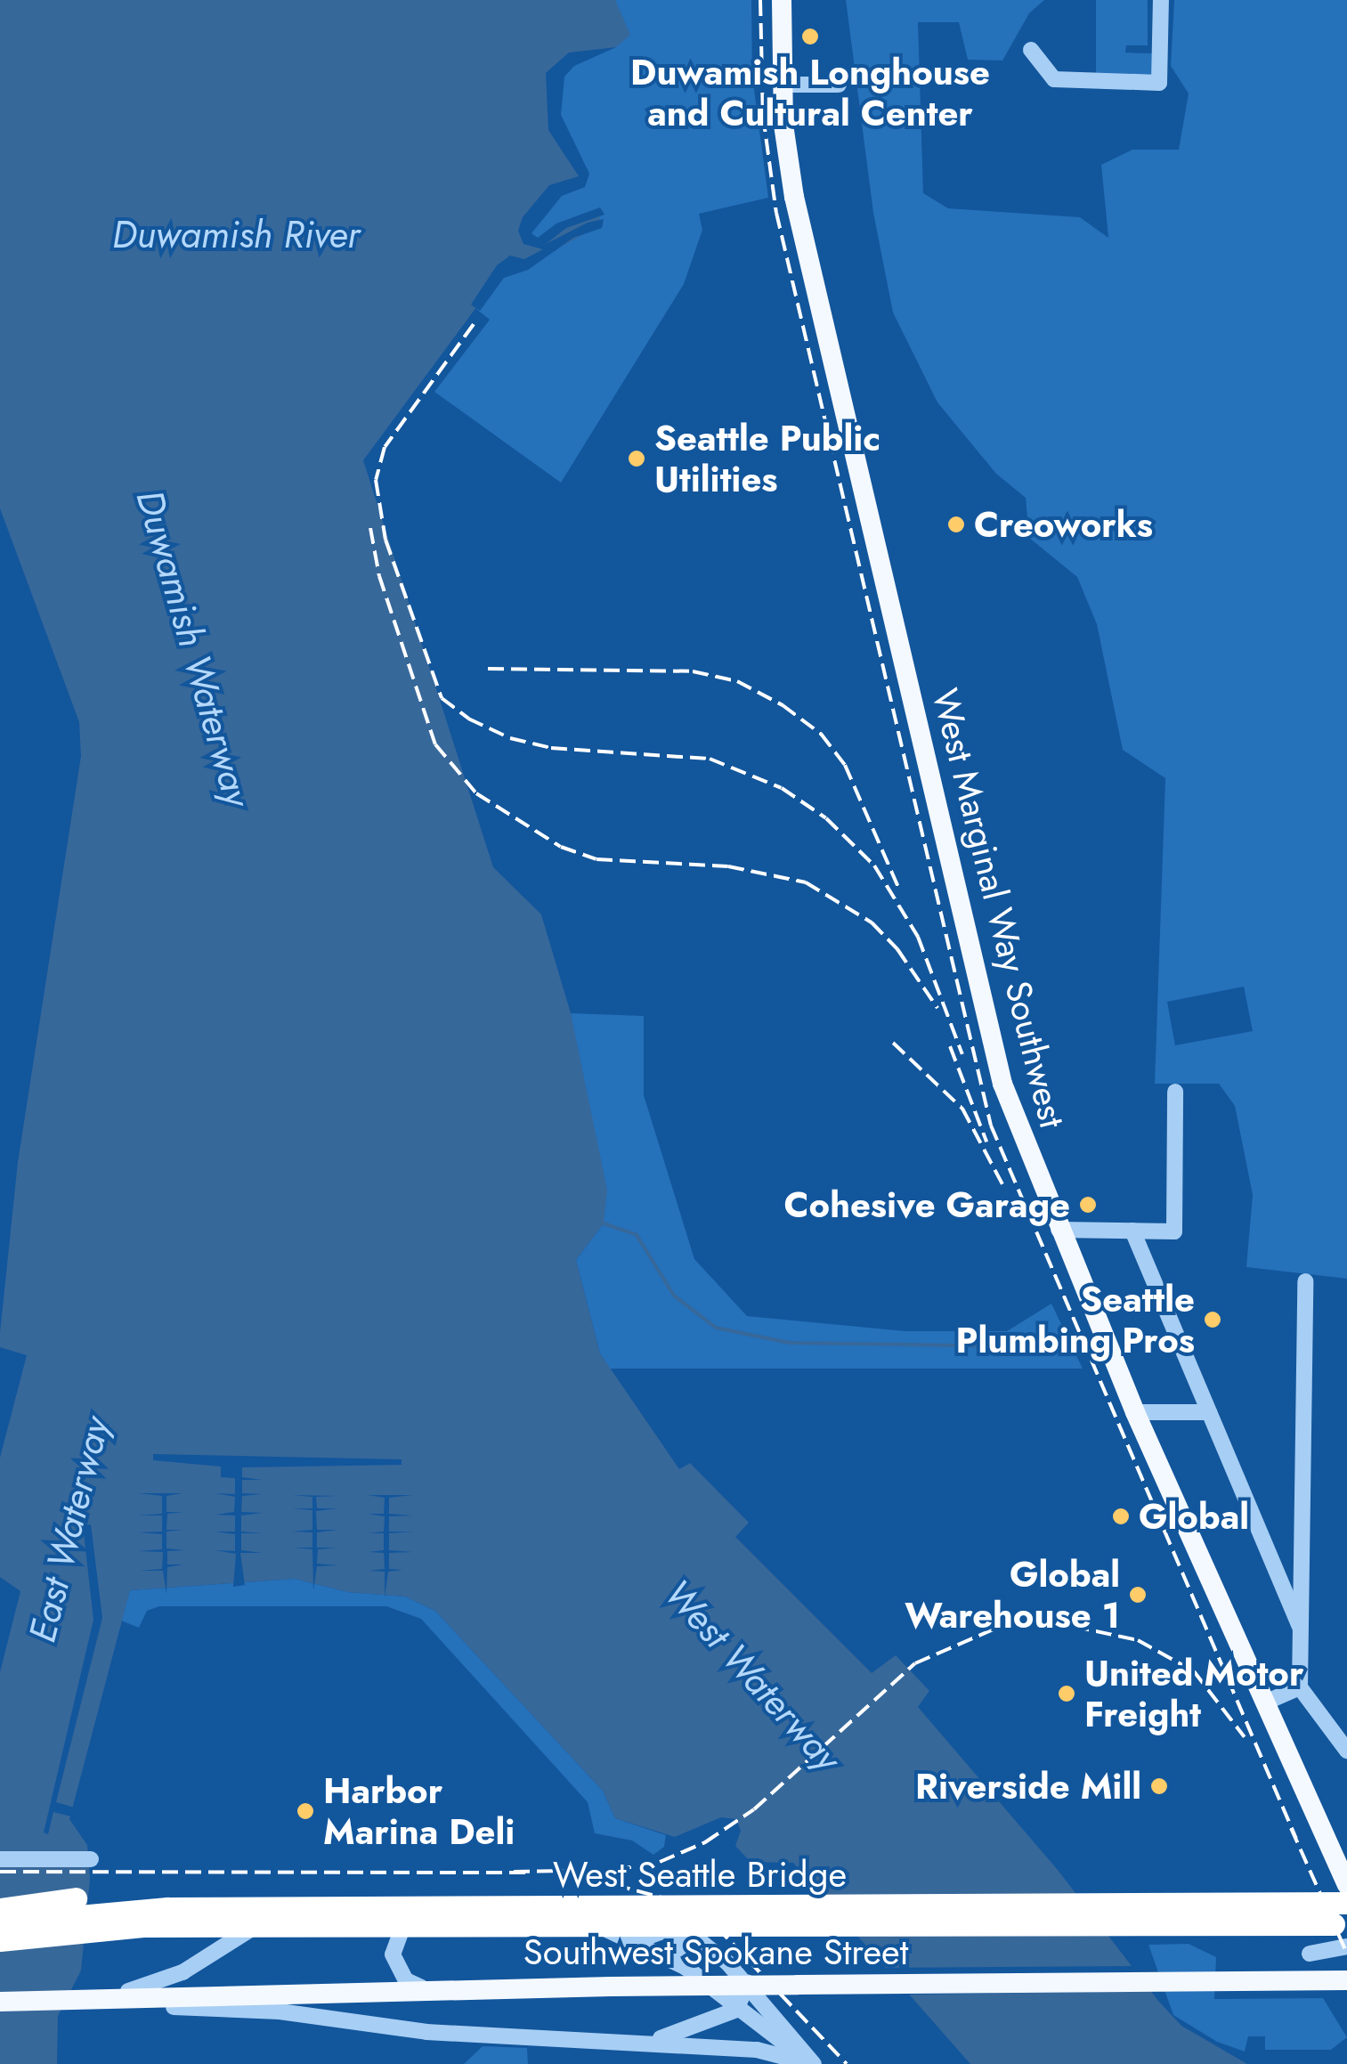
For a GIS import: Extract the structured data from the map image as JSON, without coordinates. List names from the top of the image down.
{
  "streets": {
    "highway": ["West Seattle Bridge"],
    "main road": ["West Marginal Way Southwest", "Southwest Spokane Street"]
  },
  "water": [
    "Duwamish River",
    "Duwamish Waterway",
    "East Waterway",
    "West Waterway"
  ],
  "places": [
    "Duwamish Longhouse and Cultural Center",
    "Seattle Public Utilities",
    "Creoworks",
    "Cohesive Garage",
    "Seattle Plumbing Pros",
    "Global",
    "Global Warehouse 1",
    "United Motor Freight",
    "Riverside Mill",
    "Harbor Marina Deli"
  ]
}
